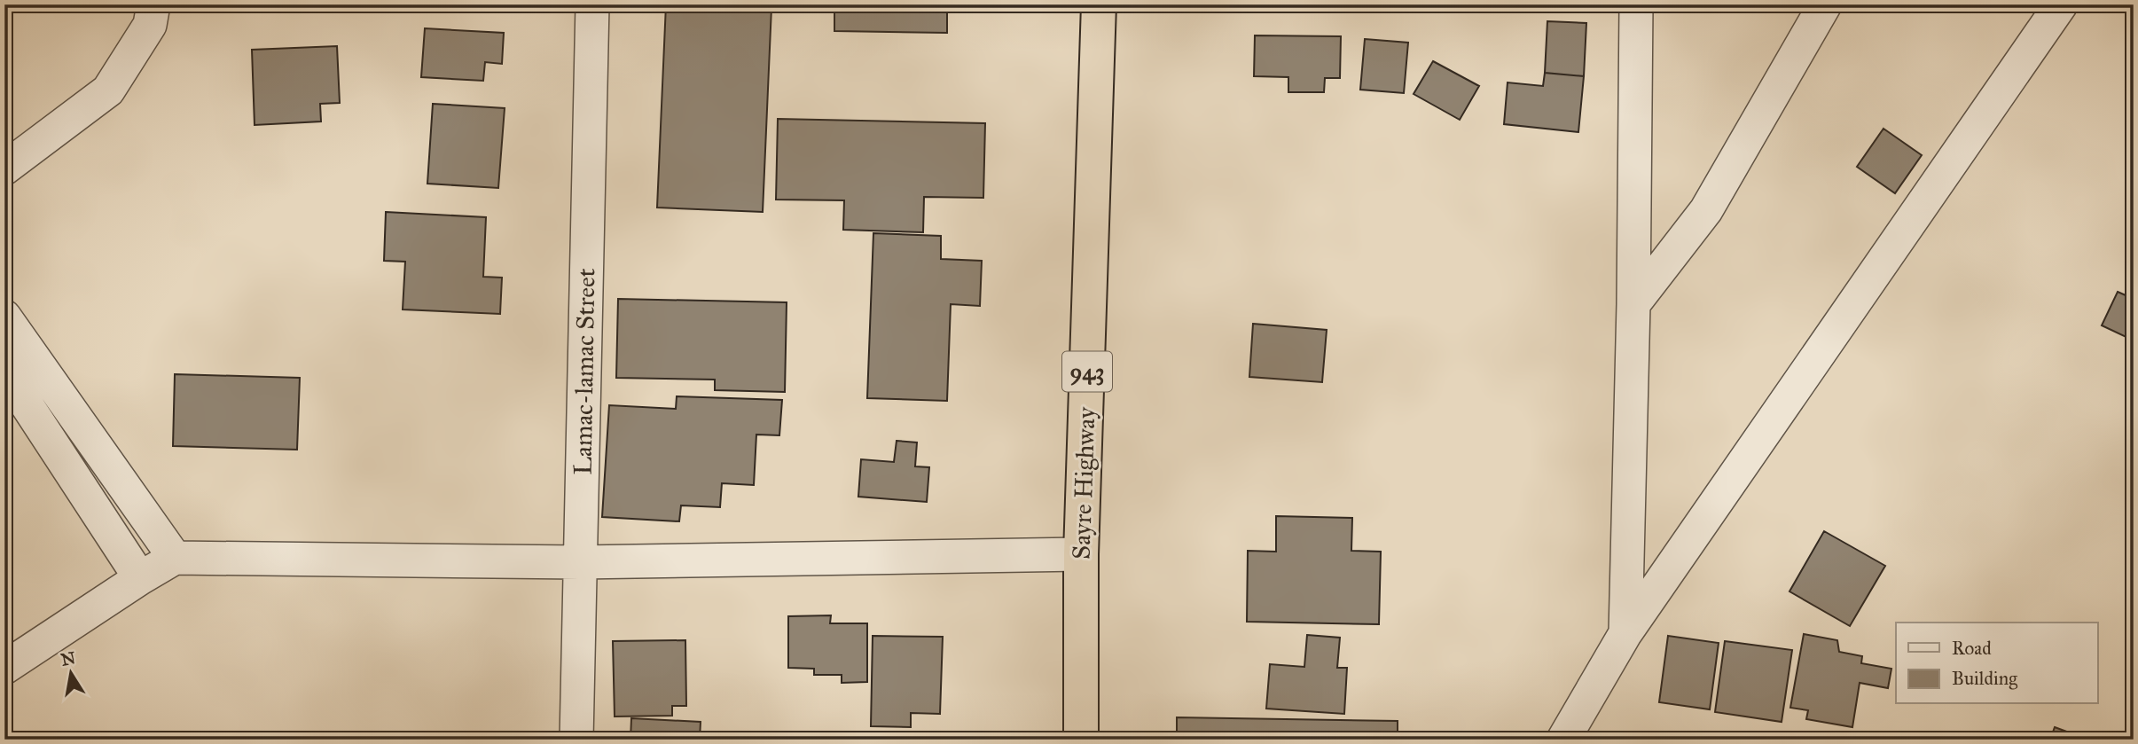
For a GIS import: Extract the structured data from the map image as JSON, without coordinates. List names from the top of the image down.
{
  "streets": {
    "highway": ["943", "Sayre Highway"],
    "street": ["Lamac-lamac Street"]
  },
  "legend": ["Road", "Building"],
  "north": "top"
}
